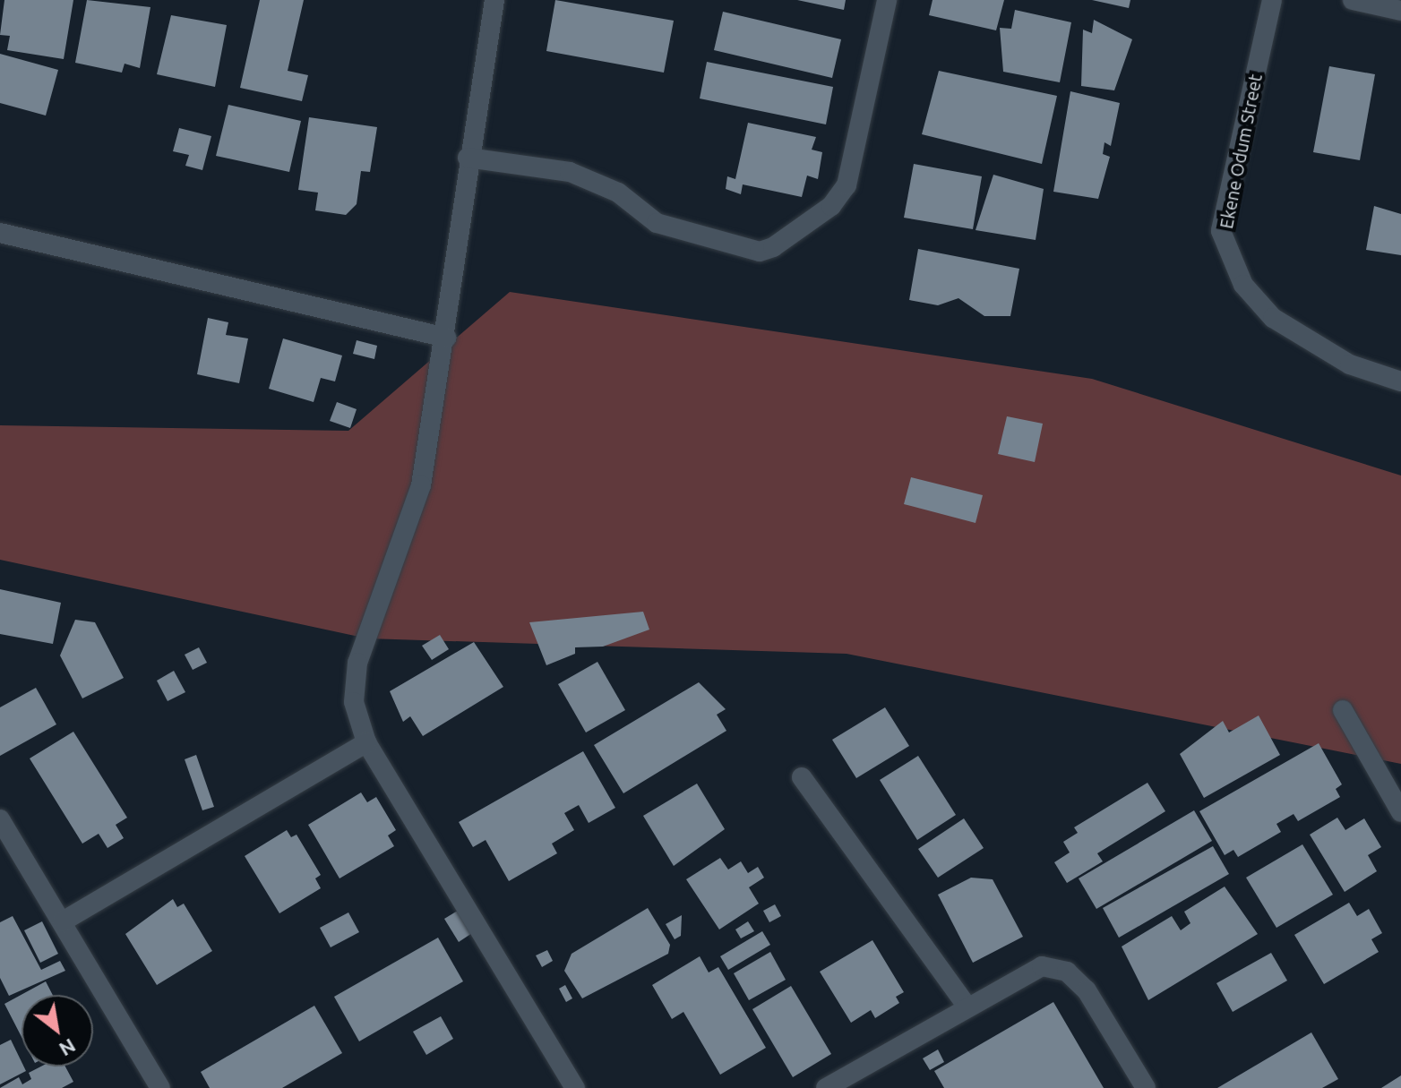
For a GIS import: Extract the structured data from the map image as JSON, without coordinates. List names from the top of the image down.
{
  "streets": {
    "street": ["Ekene Odum Street"]
  },
  "north": "bottom right"
}
